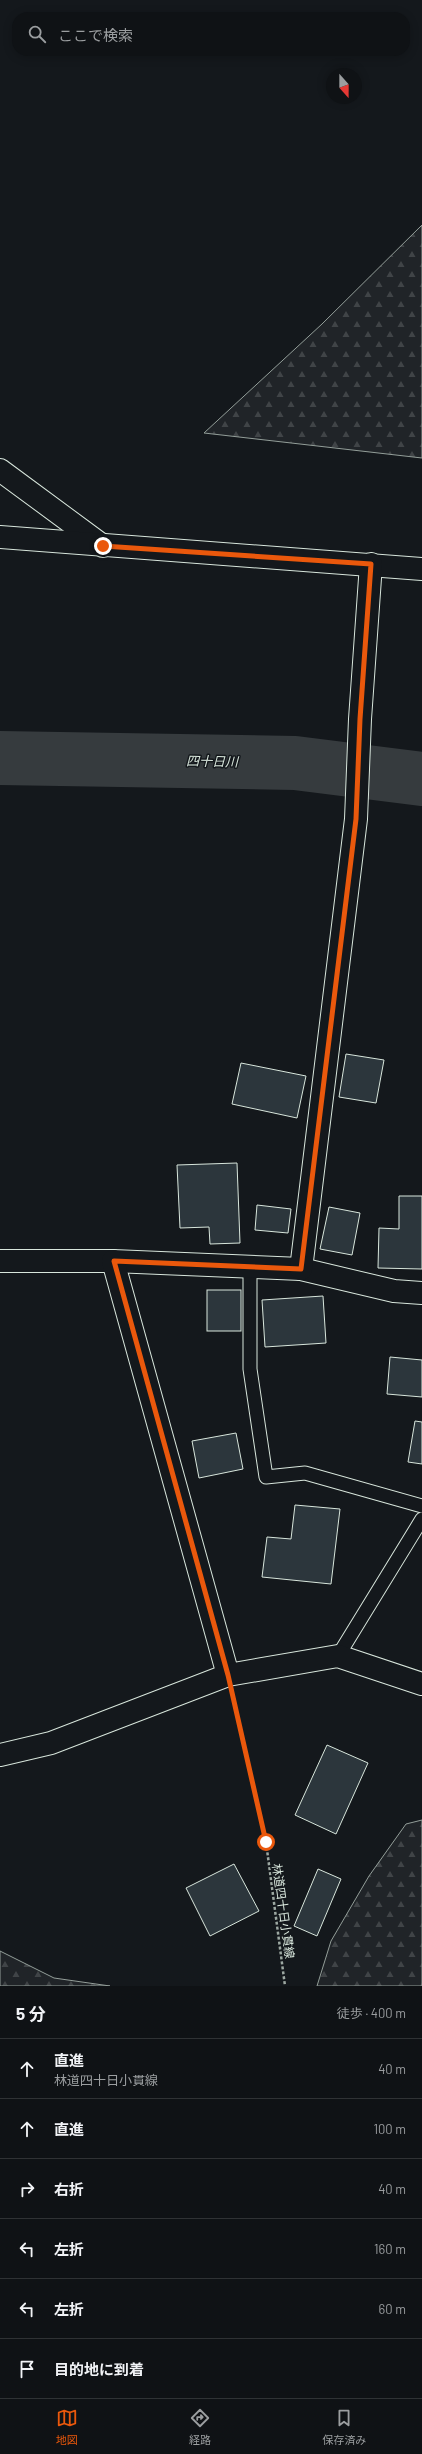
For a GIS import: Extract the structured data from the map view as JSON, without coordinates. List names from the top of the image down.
{
  "streets": {
    "path": ["林道四十日小貫線"]
  },
  "water": ["四十日川"],
  "north": "bottom",
  "page": {
    "search": "ここで検索",
    "heading": ["5 分", "徒歩 · 400 m"],
    "list": [
      ["直進", "林道四十日小貫線", "40 m"],
      ["直進", "100 m"],
      ["右折", "40 m"],
      ["左折", "160 m"],
      ["左折", "60 m"],
      "目的地に到着"
    ],
    "nav": ["地図", "経路", "保存済み"]
  }
}
